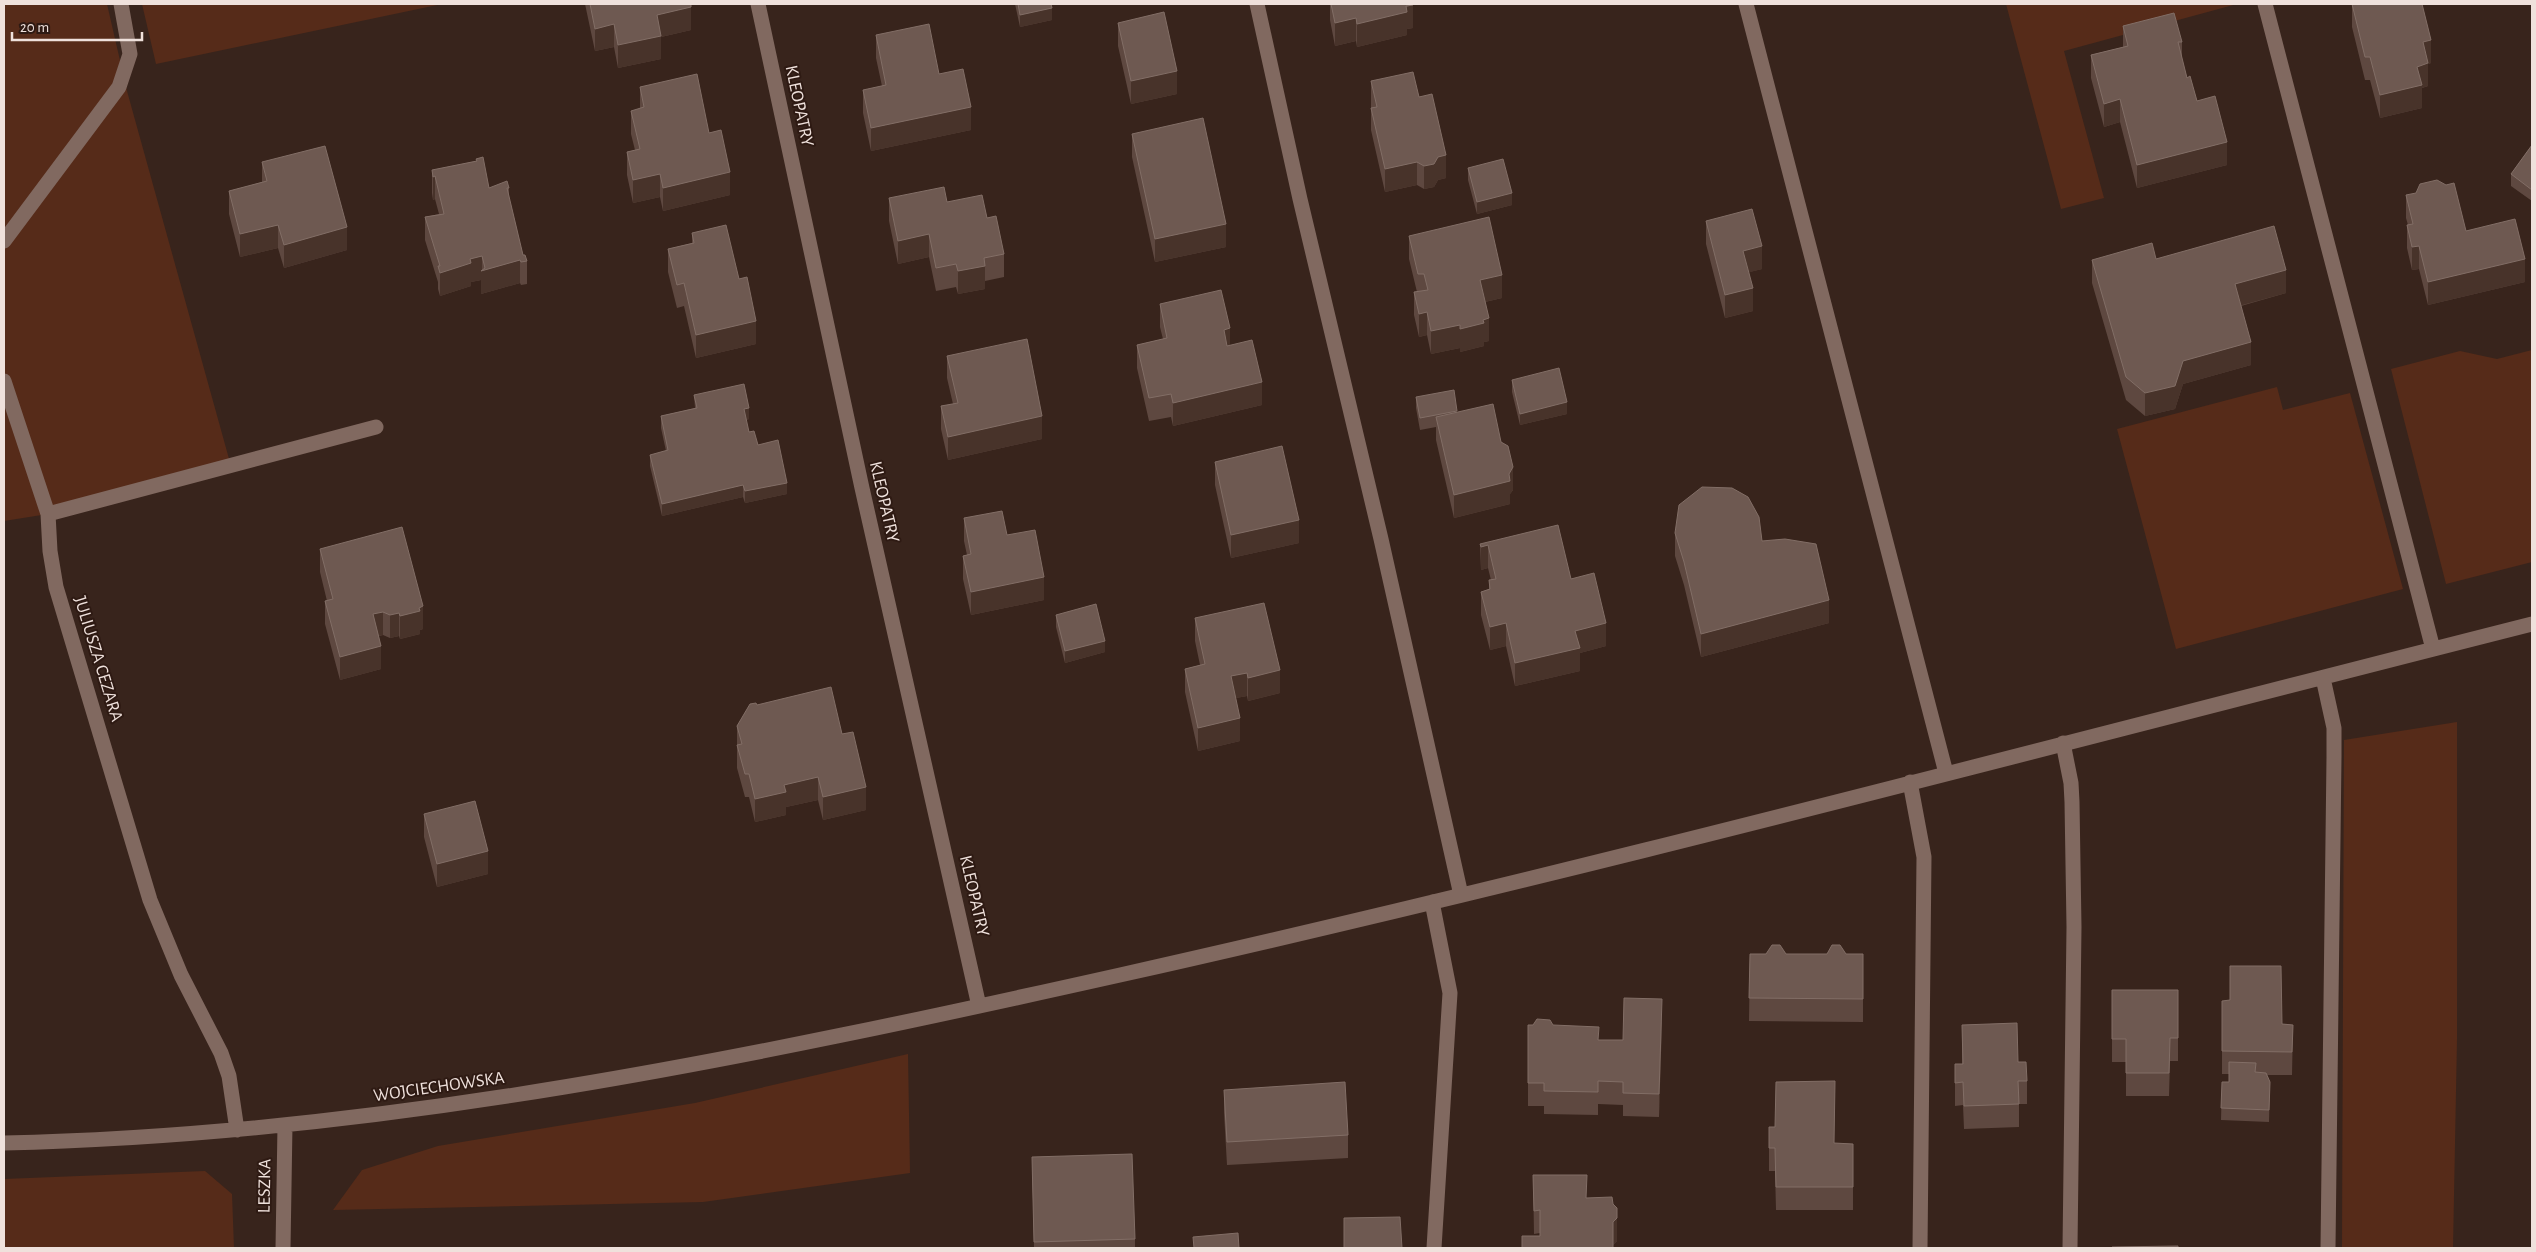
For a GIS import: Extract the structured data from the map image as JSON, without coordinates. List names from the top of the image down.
{
  "streets": {
    "street": [
      "KLEOPATRY",
      "JULIUSZA CEZARA",
      "WOJCIECHOWSKA",
      "LESZKA"
    ]
  },
  "crossings": [
    ["KLEOPATRY", "WOJCIECHOWSKA"],
    ["JULIUSZA CEZARA", "WOJCIECHOWSKA"],
    ["WOJCIECHOWSKA", "LESZKA"]
  ],
  "scale_bar": "20 m"
}
